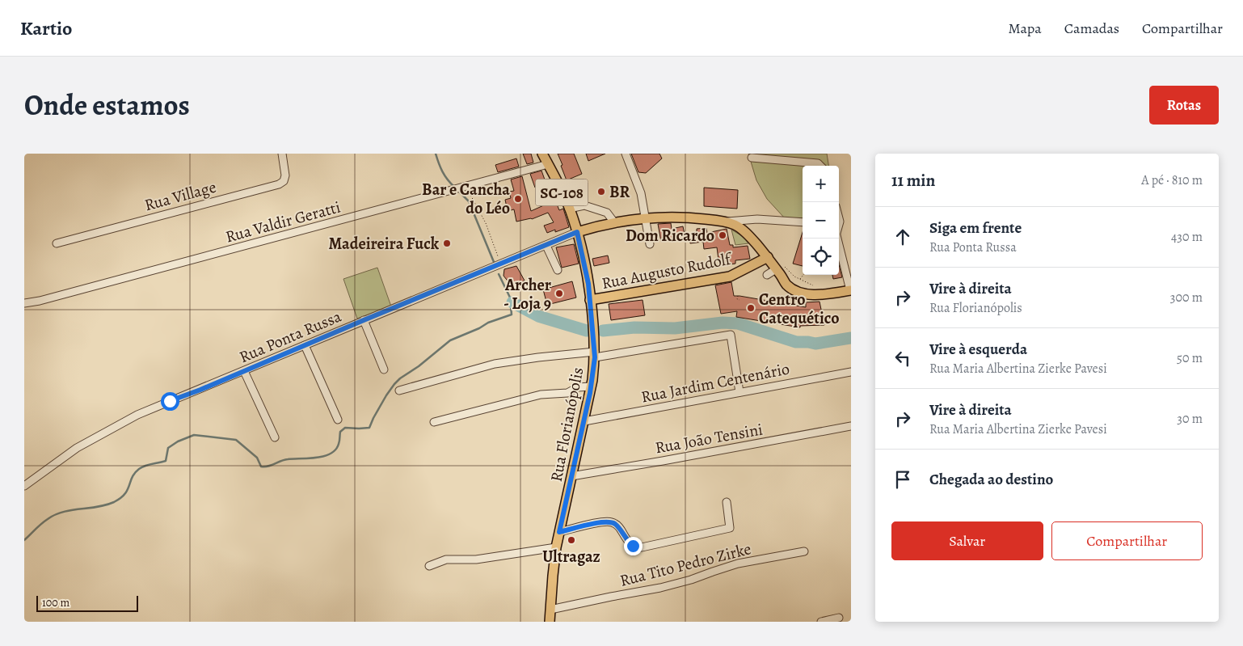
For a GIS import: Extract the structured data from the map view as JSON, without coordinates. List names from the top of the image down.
{
  "streets": {
    "main road": ["SC-108", "Rua Augusto Rudolf", "Rua Florianópolis"],
    "street": [
      "Rua Village",
      "Rua Valdir Geratti",
      "Rua Ponta Russa",
      "Rua Jardim Centenário",
      "Rua João Tensini",
      "Rua Tito Pedro Zirke"
    ]
  },
  "crossings": [
    ["SC-108", "Rua Valdir Geratti"],
    ["SC-108", "Rua Ponta Russa"],
    ["SC-108", "Rua Florianópolis"],
    ["Rua Augusto Rudolf", "Rua Florianópolis"],
    ["Rua Ponta Russa", "Rua Florianópolis"],
    ["Rua Jardim Centenário", "Rua Florianópolis"],
    ["Rua Florianópolis", "Rua João Tensini"],
    ["Rua Florianópolis", "Rua Tito Pedro Zirke"]
  ],
  "places": [
    "BR",
    "Bar e Cancha do Léo",
    "Dom Ricardo",
    "Madeireira Fuck",
    "Archer - Loja 9",
    "Centro Catequético",
    "Ultragaz"
  ],
  "scale_bar": "100 m",
  "page": {
    "header": "Kartio",
    "nav": ["Mapa", "Camadas", "Compartilhar"],
    "title": "Onde estamos",
    "buttons": [
      "Rotas",
      ["Salvar", "Compartilhar"]
    ],
    "heading": ["11 min", "A pé · 810 m"],
    "map_buttons": ["+", "−"],
    "list": [
      ["Siga em frente", "Rua Ponta Russa", "430 m"],
      ["Vire à direita", "Rua Florianópolis", "300 m"],
      ["Vire à esquerda", "Rua Maria Albertina Zierke Pavesi", "50 m"],
      ["Vire à direita", "Rua Maria Albertina Zierke Pavesi", "30 m"],
      "Chegada ao destino"
    ],
    "scale": "100 m"
  }
}
